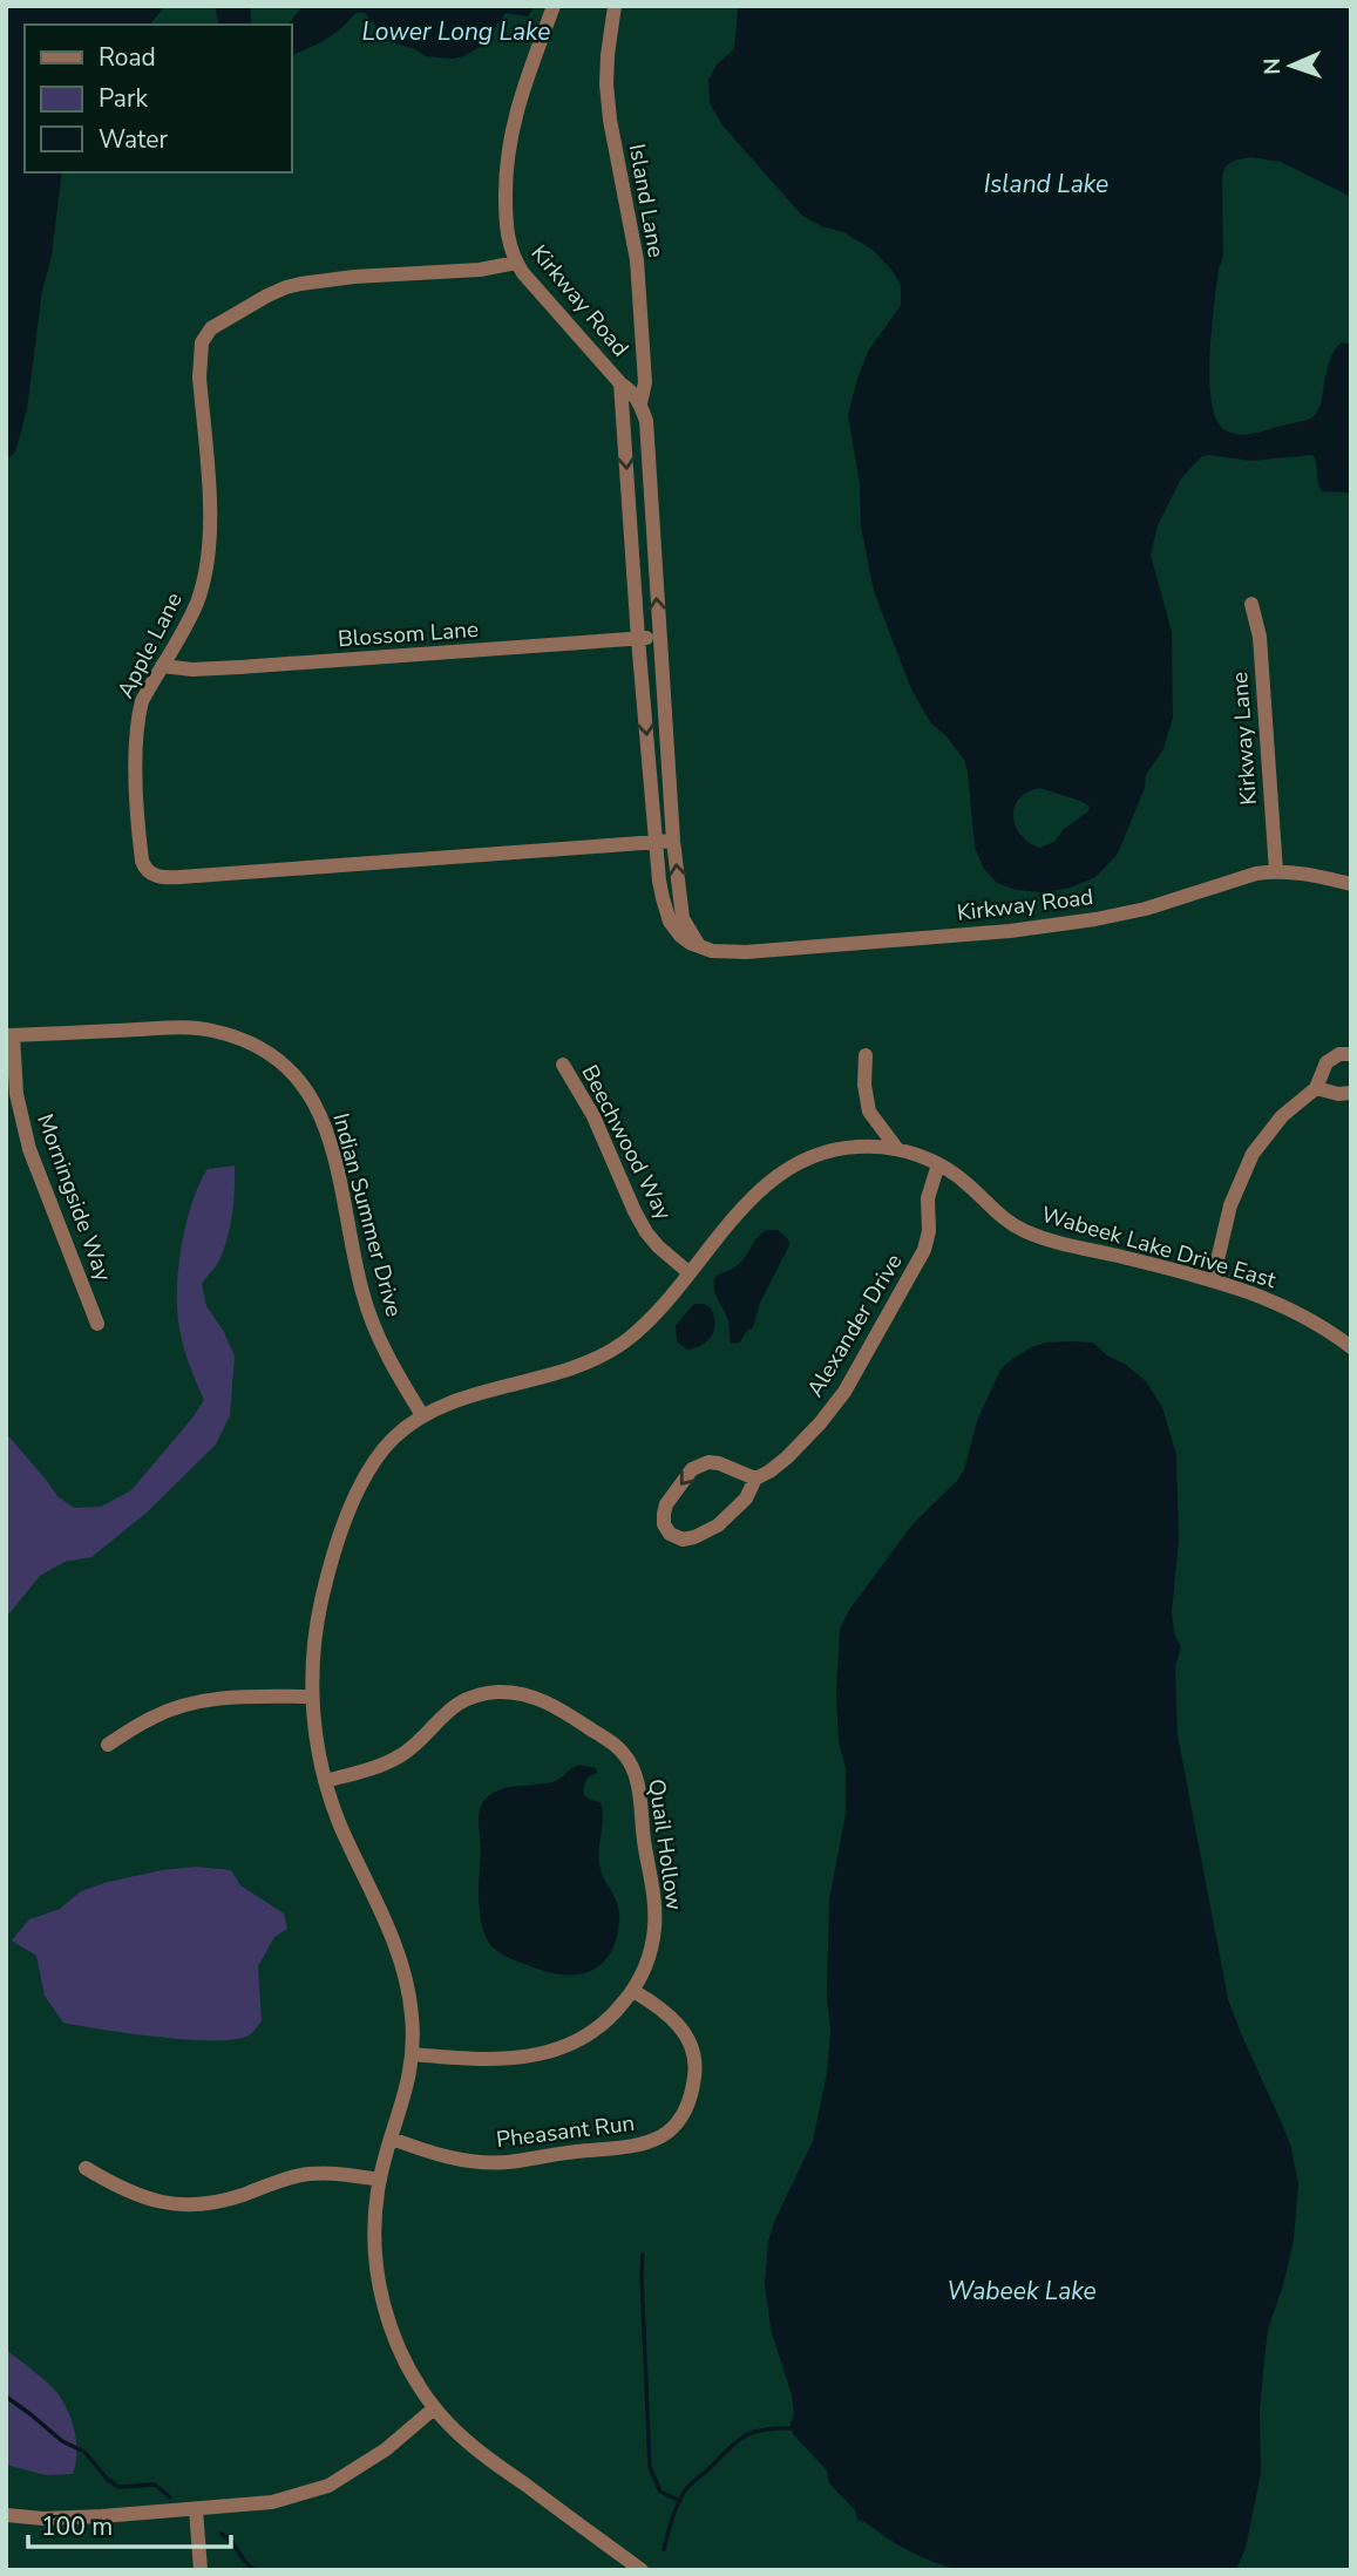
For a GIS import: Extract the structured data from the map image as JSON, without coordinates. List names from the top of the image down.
{
  "streets": {
    "street": [
      "Island Lane",
      "Kirkway Road",
      "Blossom Lane",
      "Apple Lane",
      "Kirkway Lane",
      "Beechwood Way",
      "Morningside Way",
      "Indian Summer Drive",
      "Wabeek Lake Drive East",
      "Alexander Drive",
      "Quail Hollow",
      "Pheasant Run"
    ]
  },
  "crossings": [
    ["Island Lane", "Kirkway Road"],
    ["Kirkway Road", "Blossom Lane"],
    ["Kirkway Road", "Apple Lane"],
    ["Kirkway Road", "Kirkway Lane"],
    ["Blossom Lane", "Apple Lane"],
    ["Beechwood Way", "Wabeek Lake Drive East"],
    ["Morningside Way", "Indian Summer Drive"],
    ["Indian Summer Drive", "Wabeek Lake Drive East"],
    ["Wabeek Lake Drive East", "Alexander Drive"],
    ["Wabeek Lake Drive East", "Quail Hollow"],
    ["Wabeek Lake Drive East", "Pheasant Run"],
    ["Quail Hollow", "Pheasant Run"]
  ],
  "water": ["Lower Long Lake", "Island Lake", "Wabeek Lake"],
  "legend": ["Road", "Park", "Water"],
  "scale_bar": "100 m",
  "north": "left"
}
